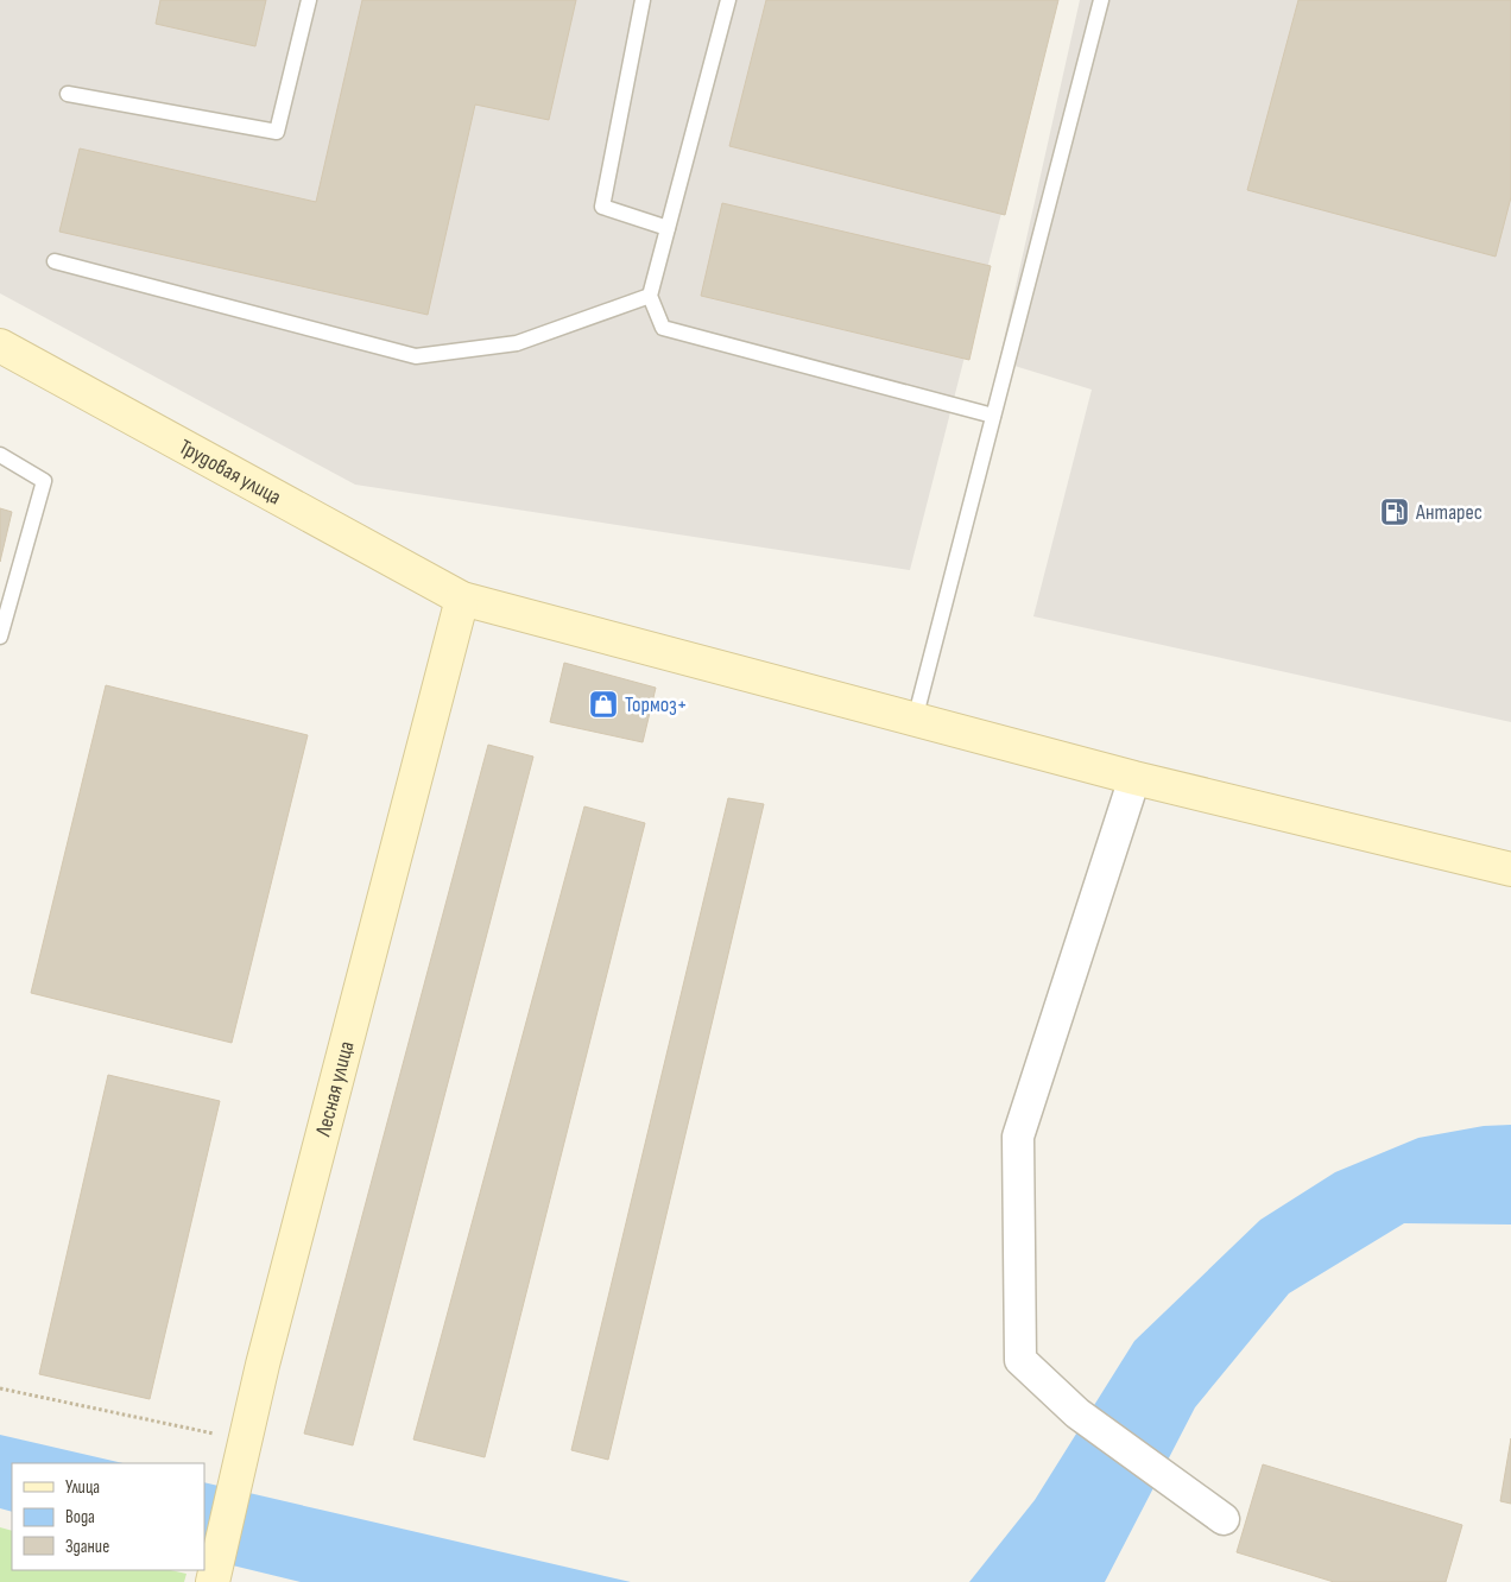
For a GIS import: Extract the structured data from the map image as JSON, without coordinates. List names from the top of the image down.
{
  "streets": {
    "street": ["Трудовая улица", "Лесная улица"]
  },
  "crossings": [
    ["Трудовая улица", "Лесная улица"]
  ],
  "places": {
    "fuel station": ["Антарес"],
    "shop": ["Тормоз+"]
  },
  "legend": ["Улица", "Вода", "Здание"]
}
